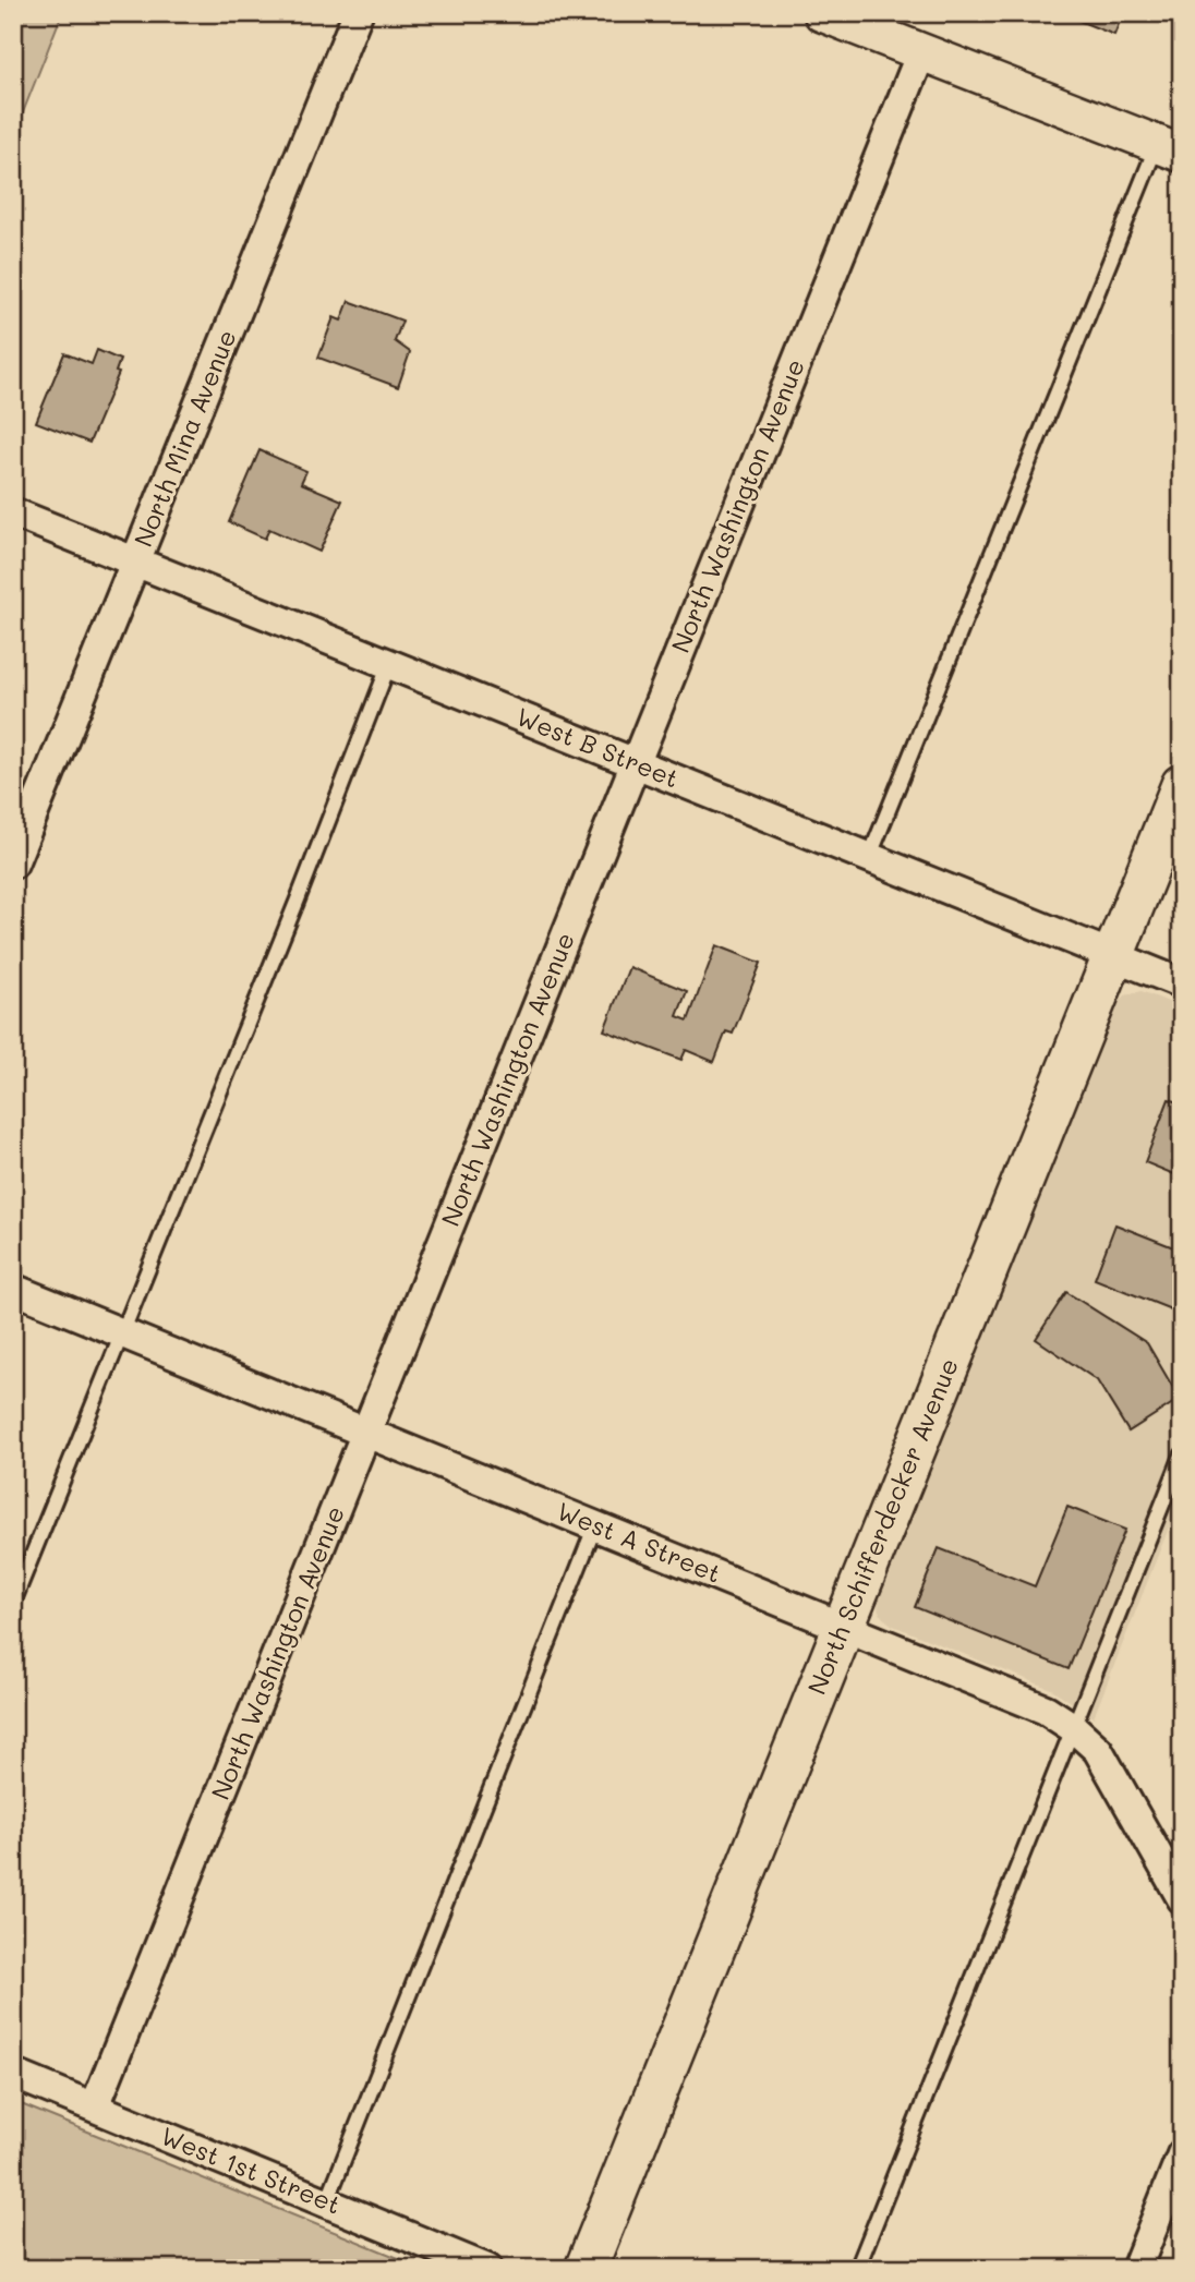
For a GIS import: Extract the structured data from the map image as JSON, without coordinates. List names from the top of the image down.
{
  "streets": {
    "main road": ["North Schifferdecker Avenue"],
    "street": [
      "North Mina Avenue",
      "North Washington Avenue",
      "West B Street",
      "West A Street",
      "West 1st Street"
    ]
  },
  "crossings": [
    ["North Mina Avenue", "West B Street"],
    ["North Washington Avenue", "West B Street"],
    ["North Washington Avenue", "West A Street"],
    ["North Washington Avenue", "West 1st Street"],
    ["West B Street", "North Schifferdecker Avenue"],
    ["North Schifferdecker Avenue", "West A Street"]
  ]
}
